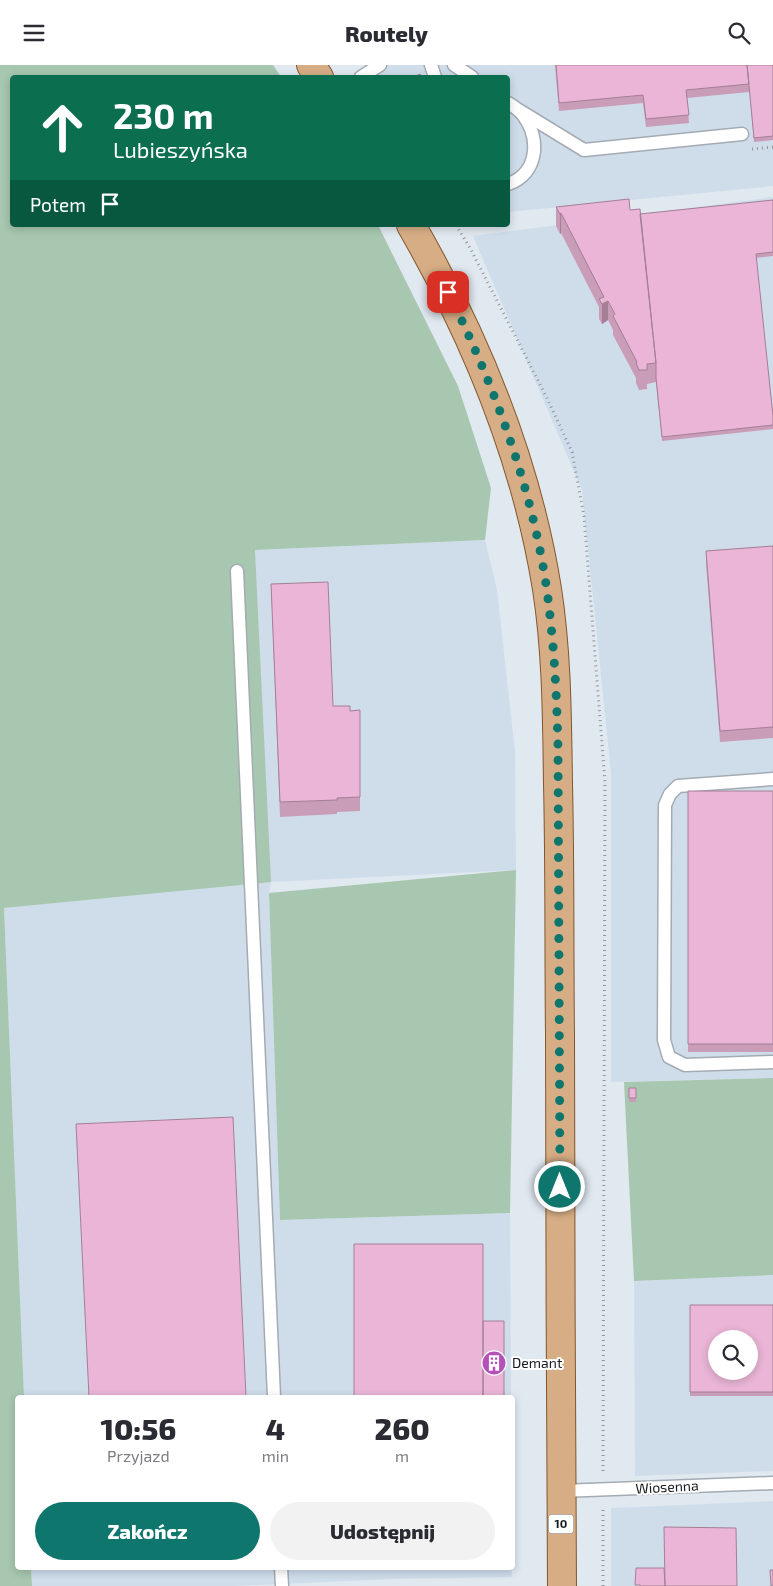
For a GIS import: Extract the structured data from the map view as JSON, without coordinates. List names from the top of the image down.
{
  "streets": {
    "main road": ["10"],
    "lane": ["Wiosenna"]
  },
  "crossings": [
    ["Wiosenna", "10"]
  ],
  "places": {
    "building": ["Demant"]
  },
  "page": {
    "header": "Routely",
    "turn": ["230 m", "Lubieszyńska"],
    "then": "Potem",
    "eta": [
      "10:56",
      "Przyjazd",
      "4",
      "min",
      "260",
      "m"
    ],
    "buttons": ["Zakończ", "Udostępnij"]
  }
}
